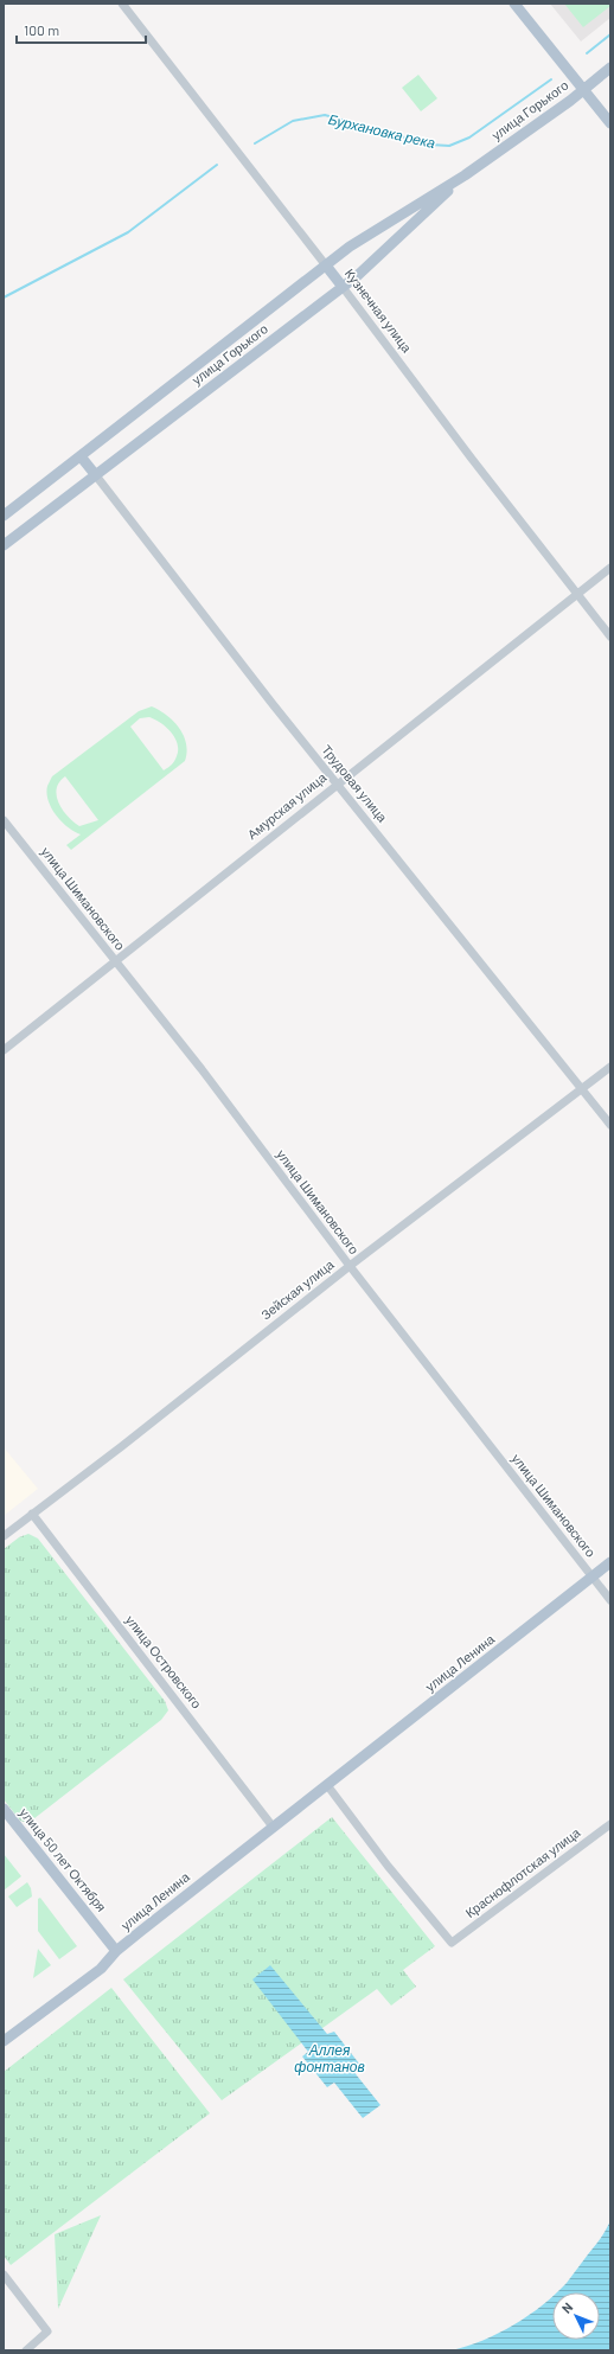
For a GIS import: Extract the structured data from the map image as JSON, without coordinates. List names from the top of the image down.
{
  "streets": {
    "main road": [
      "улица Горького",
      "Кузнечная улица",
      "Трудовая улица",
      "улица Ленина",
      "улица 50 лет Октября"
    ],
    "street": [
      "Амурская улица",
      "улица Шимановского",
      "Зейская улица",
      "улица Островского",
      "Краснофлотская улица"
    ]
  },
  "crossings": [
    ["улица Горького", "Кузнечная улица"],
    ["улица Горького", "Трудовая улица"],
    ["Кузнечная улица", "Амурская улица"],
    ["Трудовая улица", "Амурская улица"],
    ["Трудовая улица", "Зейская улица"],
    ["Амурская улица", "улица Шимановского"],
    ["улица Шимановского", "Зейская улица"],
    ["улица Шимановского", "улица Ленина"],
    ["Зейская улица", "улица Островского"],
    ["улица Островского", "улица Ленина"],
    ["улица Ленина", "улица 50 лет Октября"],
    ["улица Ленина", "Краснофлотская улица"]
  ],
  "water": ["Бурхановка река", "Аллея фонтанов"],
  "scale_bar": "100 m",
  "north": "top left"
}
